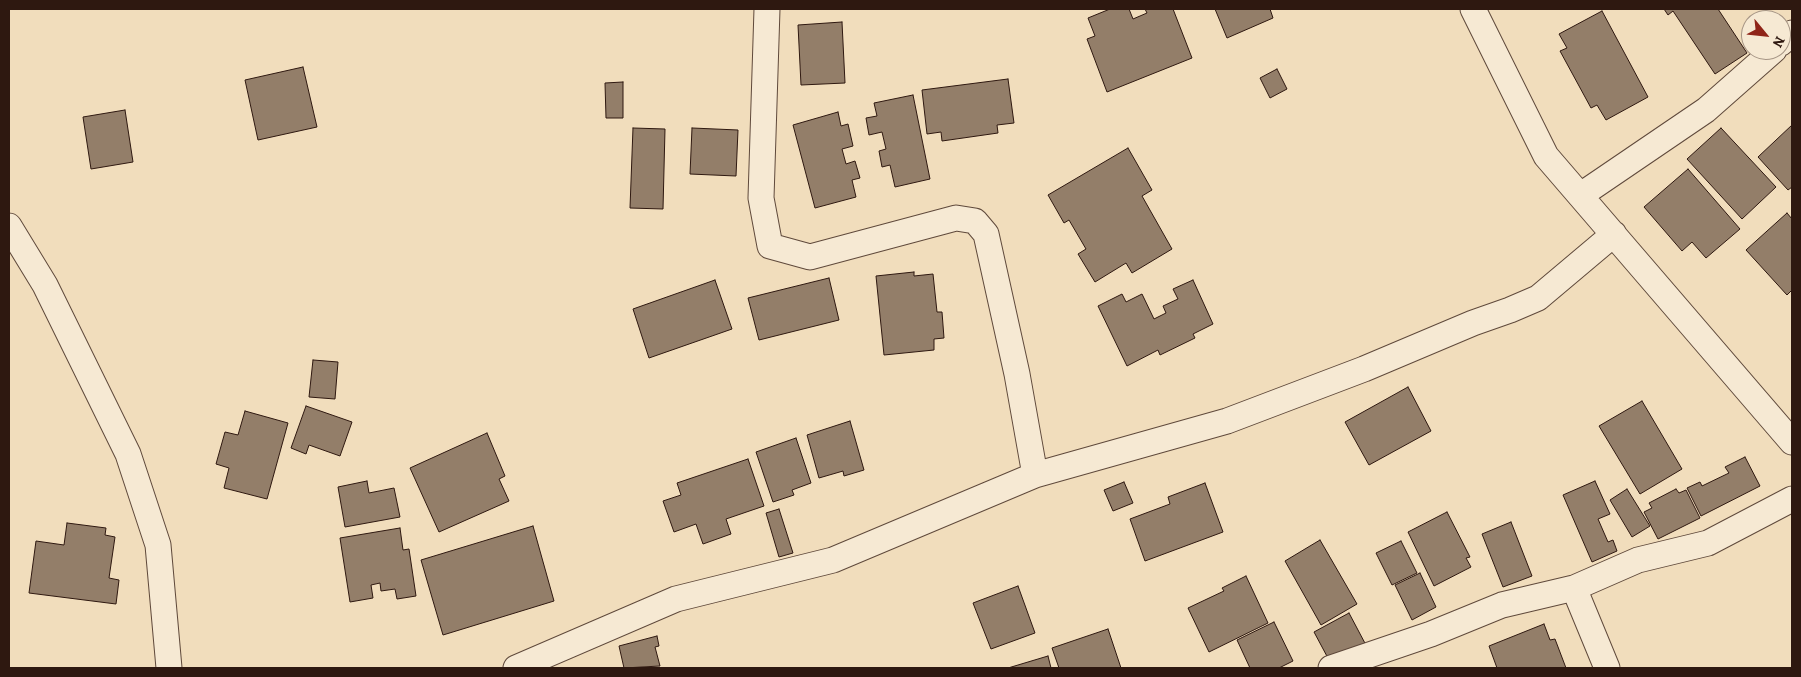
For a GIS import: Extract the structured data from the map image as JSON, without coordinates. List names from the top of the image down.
{
  "north": "bottom right"
}
